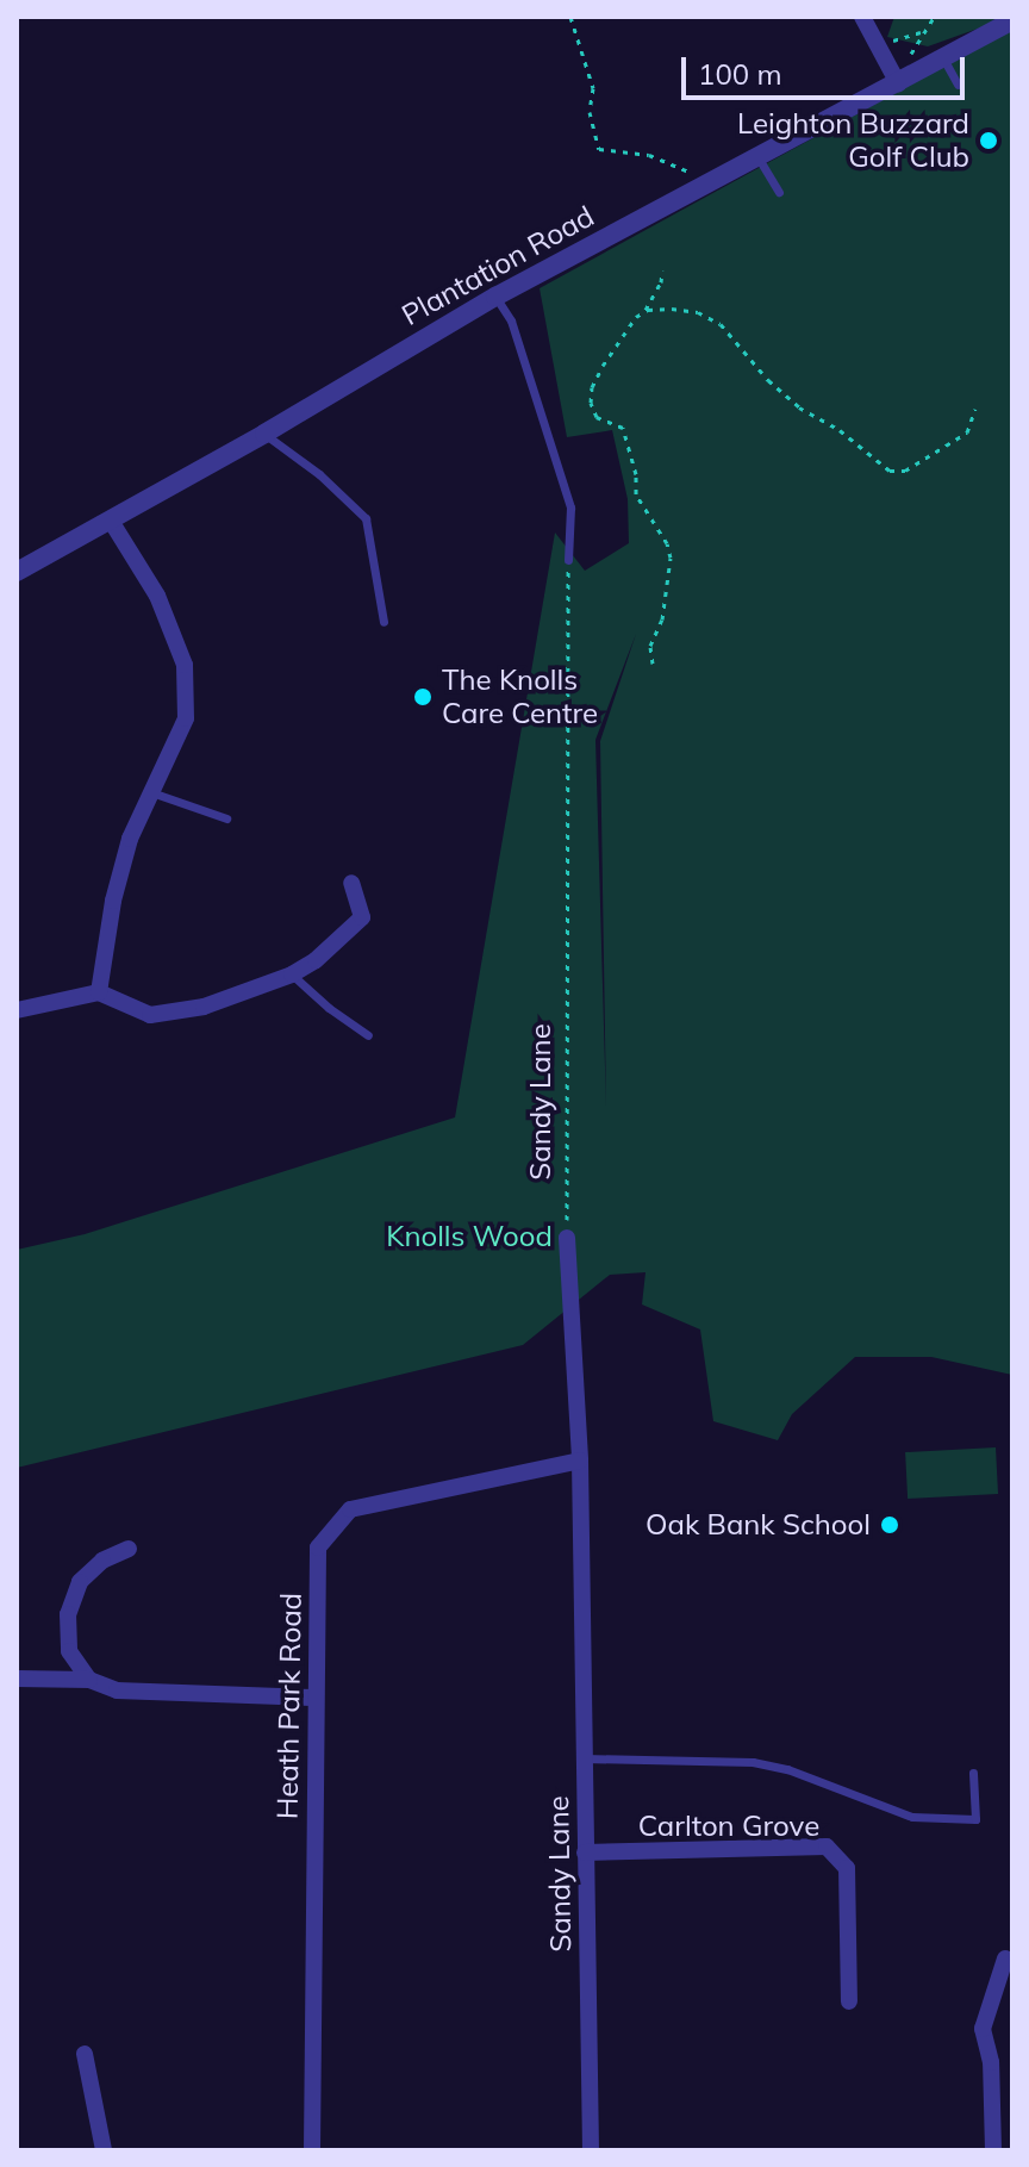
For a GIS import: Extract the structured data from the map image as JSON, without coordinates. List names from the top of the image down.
{
  "streets": {
    "street": [
      "Plantation Road",
      "Sandy Lane",
      "Heath Park Road",
      "Carlton Grove"
    ]
  },
  "crossings": [
    ["Sandy Lane", "Heath Park Road"],
    ["Sandy Lane", "Carlton Grove"]
  ],
  "parks": ["Knolls Wood"],
  "places": ["Leighton Buzzard Golf Club", "The Knolls Care Centre", "Oak Bank School"],
  "scale_bar": "100 m"
}
